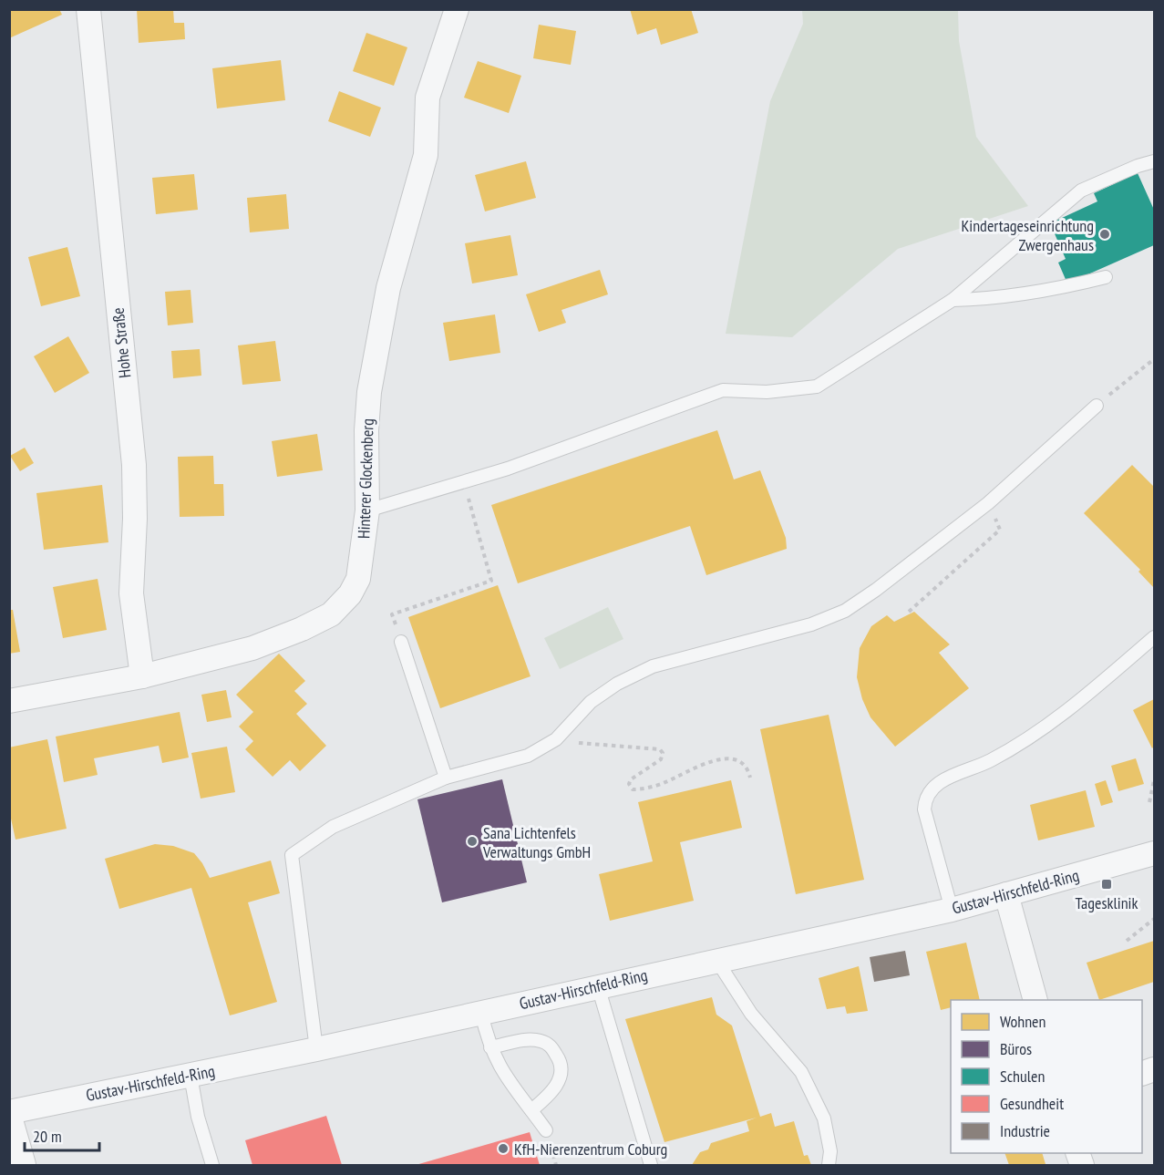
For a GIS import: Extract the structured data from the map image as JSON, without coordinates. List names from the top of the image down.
{
  "streets": {
    "street": ["Hohe Straße", "Hinterer Glockenberg", "Gustav-Hirschfeld-Ring"]
  },
  "crossings": [
    ["Hohe Straße", "Hinterer Glockenberg"]
  ],
  "places": {
    "other": ["Kindertageseinrichtung Zwergenhaus", "Sana Lichtenfels Verwaltungs GmbH", "KfH-Nierenzentrum Coburg"],
    "transit": ["Tagesklinik"]
  },
  "legend": [
    "Wohnen",
    "Büros",
    "Schulen",
    "Gesundheit",
    "Industrie"
  ],
  "scale_bar": "20 m"
}
